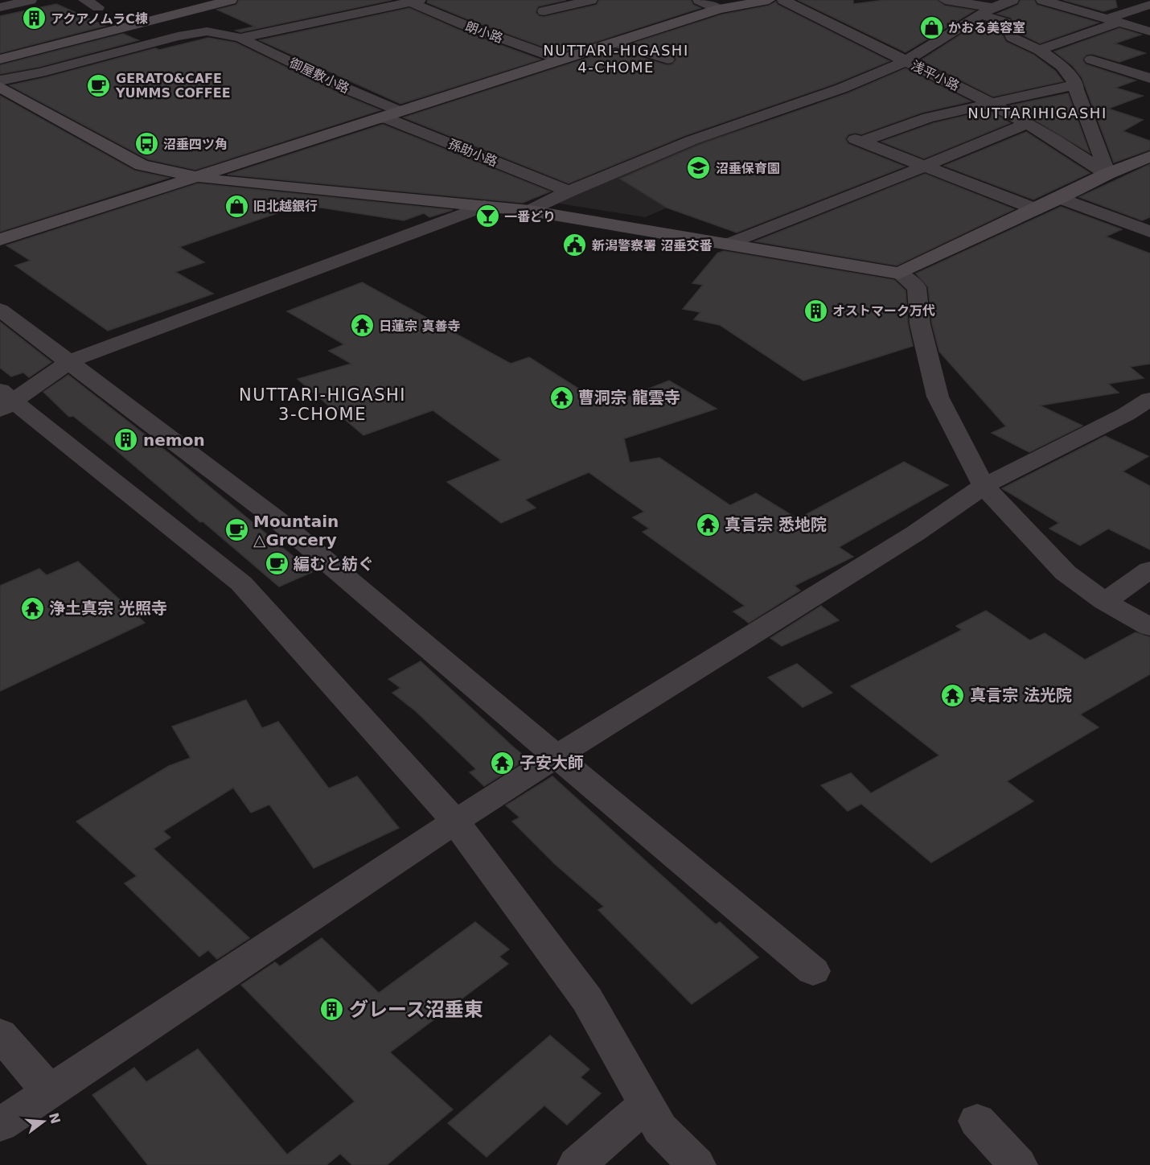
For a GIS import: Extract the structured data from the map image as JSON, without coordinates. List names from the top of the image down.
{
  "streets": {
    "street": [
      "朗小路",
      "御屋敷小路",
      "浅平小路",
      "孫助小路"
    ]
  },
  "districts": ["NUTTARI-HIGASHI 4-CHOME", "NUTTARIHIGASHI", "NUTTARI-HIGASHI 3-CHOME"],
  "places": {
    "building": [
      "アクアノムラC棟",
      "オストマーク万代",
      "nemon",
      "グレース沼垂東"
    ],
    "shop": ["かおる美容室", "旧北越銀行"],
    "cafe": ["GERATO&CAFE YUMMS COFFEE", "Mountain △Grocery", "編むと紡ぐ"],
    "bus stop": ["沼垂四ツ角"],
    "school or university": ["沼垂保育園"],
    "bar": ["一番どり"],
    "public building": ["新潟警察署 沼垂交番"],
    "temple": [
      "日蓮宗 真善寺",
      "曹洞宗 龍雲寺",
      "真言宗 悉地院",
      "浄土真宗 光照寺",
      "真言宗 法光院",
      "子安大師"
    ]
  },
  "north": "right"
}
